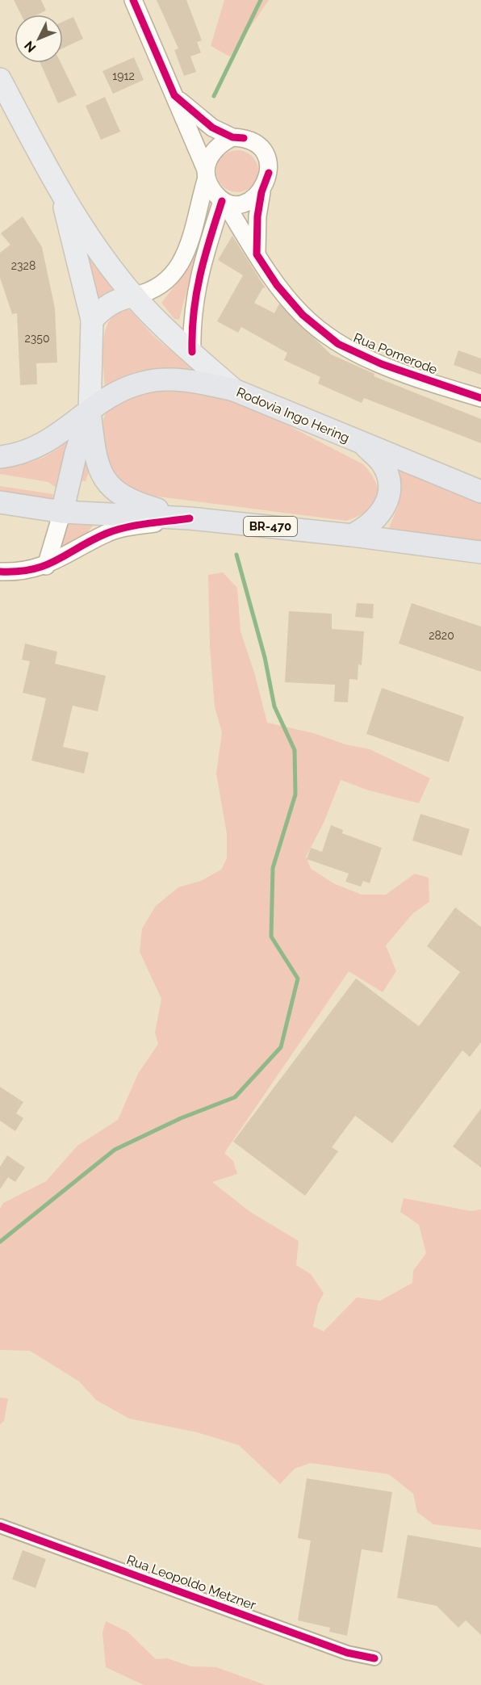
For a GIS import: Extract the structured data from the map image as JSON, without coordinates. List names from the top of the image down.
{
  "streets": {
    "highway": ["Rodovia Ingo Hering", "BR-470"],
    "street": ["Rua Pomerode", "Rua Leopoldo Metzner"]
  },
  "house_numbers": [
    "1912",
    "2328",
    "2350",
    "2820"
  ],
  "north": "bottom left"
}
